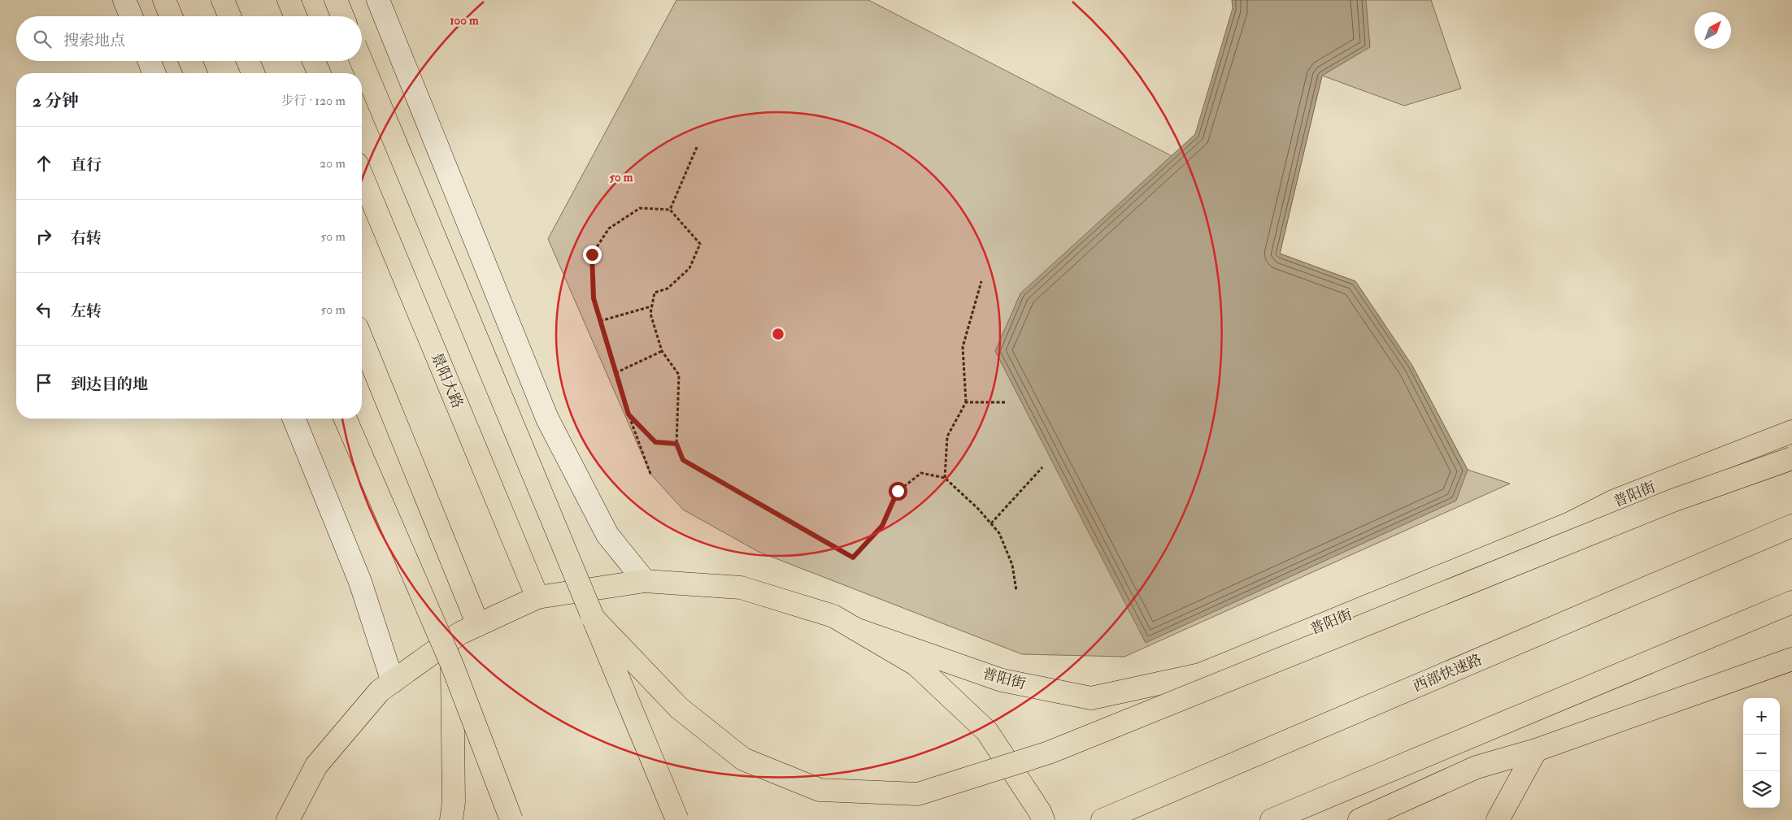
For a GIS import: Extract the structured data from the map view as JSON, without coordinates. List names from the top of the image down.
{
  "streets": {
    "main road": ["景阳大路", "普阳街", "西部快速路"]
  },
  "north": "top right",
  "page": {
    "search": "搜索地点",
    "heading": ["2 分钟", "步行 · 120 m"],
    "list": [
      ["直行", "20 m"],
      ["右转", "50 m"],
      ["左转", "50 m"],
      "到达目的地"
    ],
    "map_buttons": ["+", "−"]
  },
  "rings": ["100 m", "50 m"]
}
